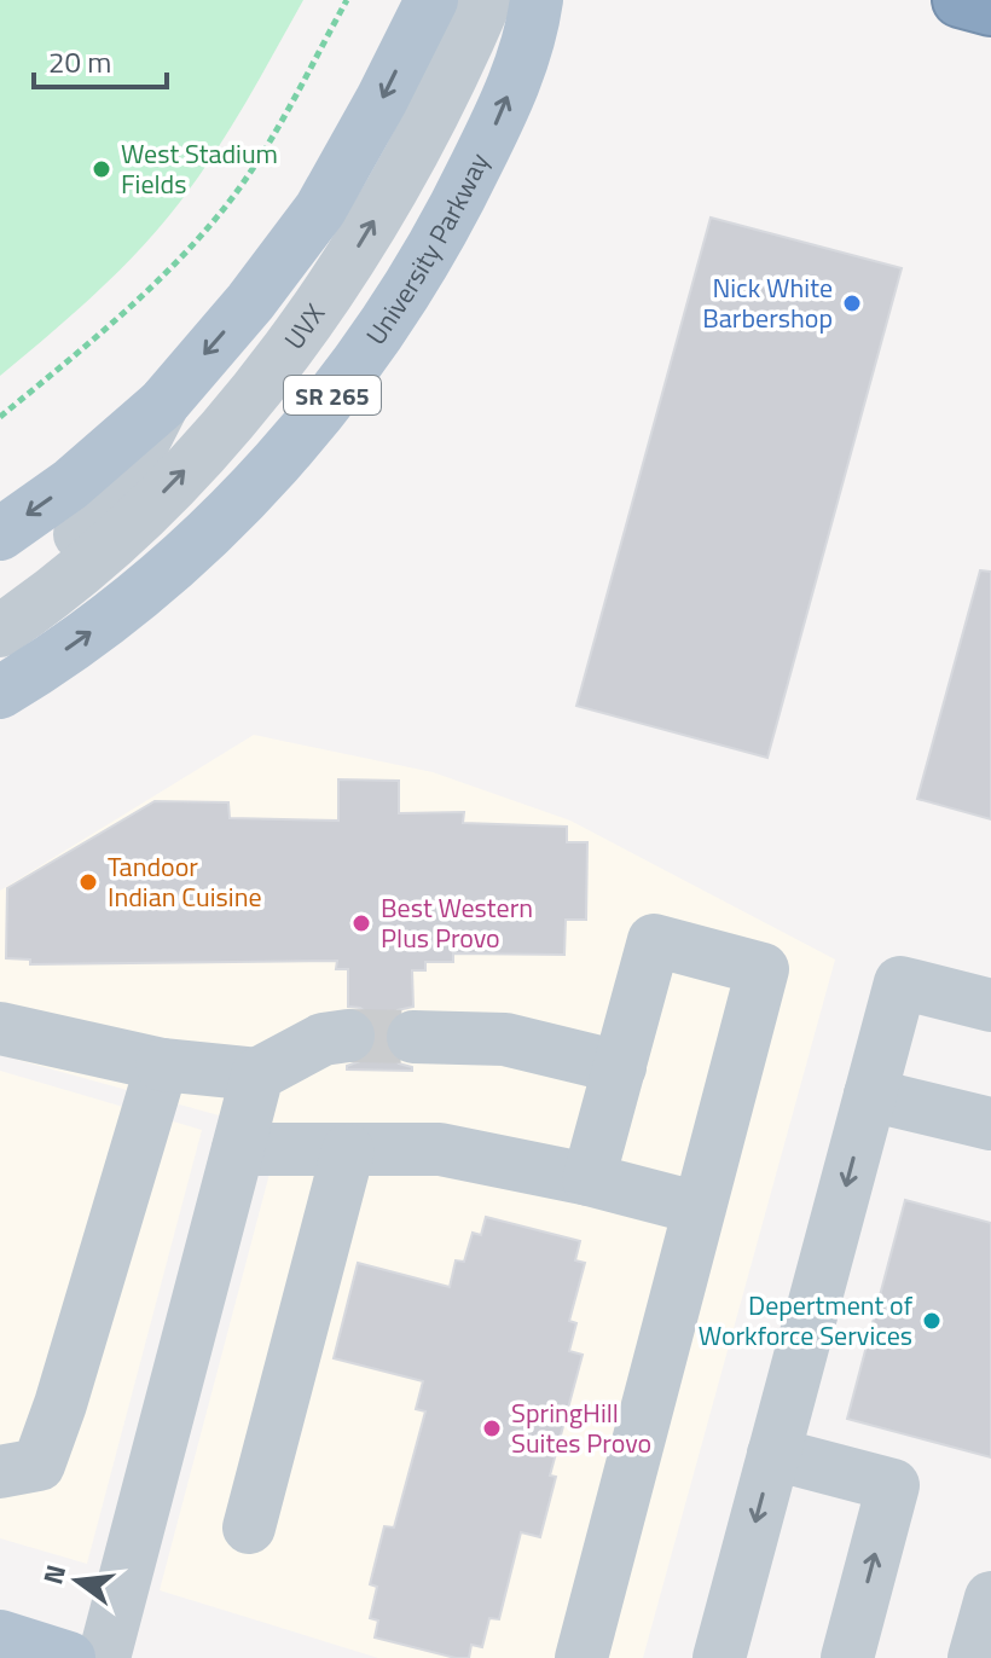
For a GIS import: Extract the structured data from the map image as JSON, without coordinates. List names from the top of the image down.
{
  "streets": {
    "main road": ["University Parkway", "SR 265"],
    "lane": ["UVX"]
  },
  "places": [
    "West Stadium Fields",
    "Nick White Barbershop",
    "Tandoor Indian Cuisine",
    "Best Western Plus Provo",
    "Depertment of Workforce Services",
    "SpringHill Suites Provo"
  ],
  "scale_bar": "20 m",
  "north": "left"
}
